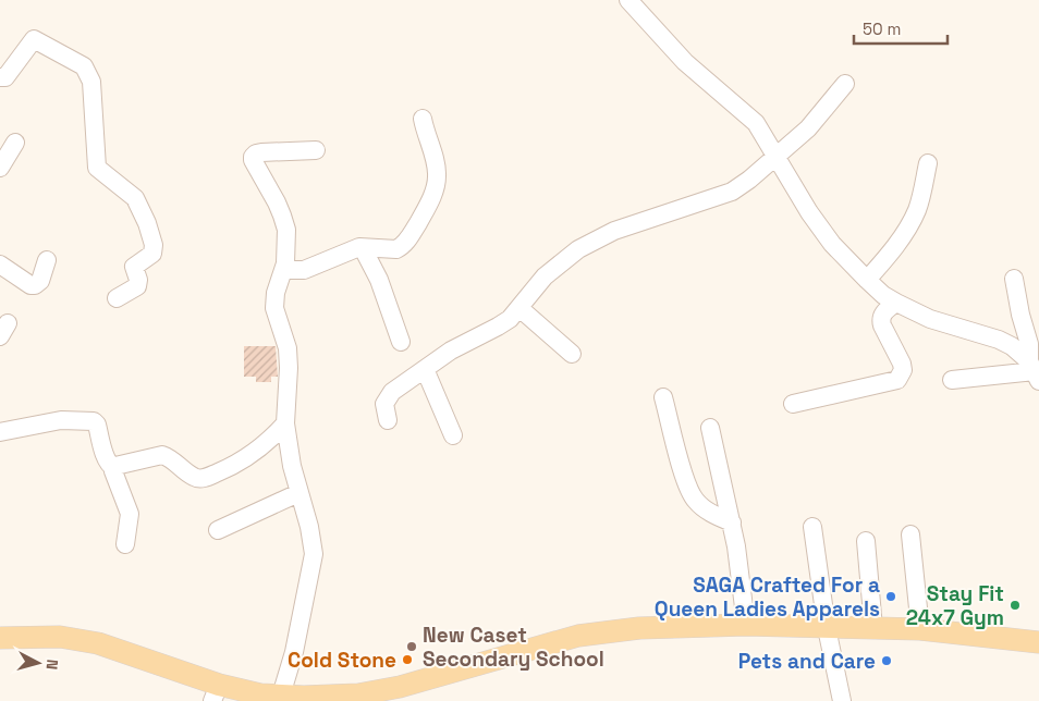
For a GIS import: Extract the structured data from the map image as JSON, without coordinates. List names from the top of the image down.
{
  "places": [
    "SAGA Crafted For a Queen Ladies Apparels",
    "Stay Fit 24x7 Gym",
    "New Caset Secondary School",
    "Cold Stone",
    "Pets and Care"
  ],
  "scale_bar": "50 m",
  "north": "right"
}
